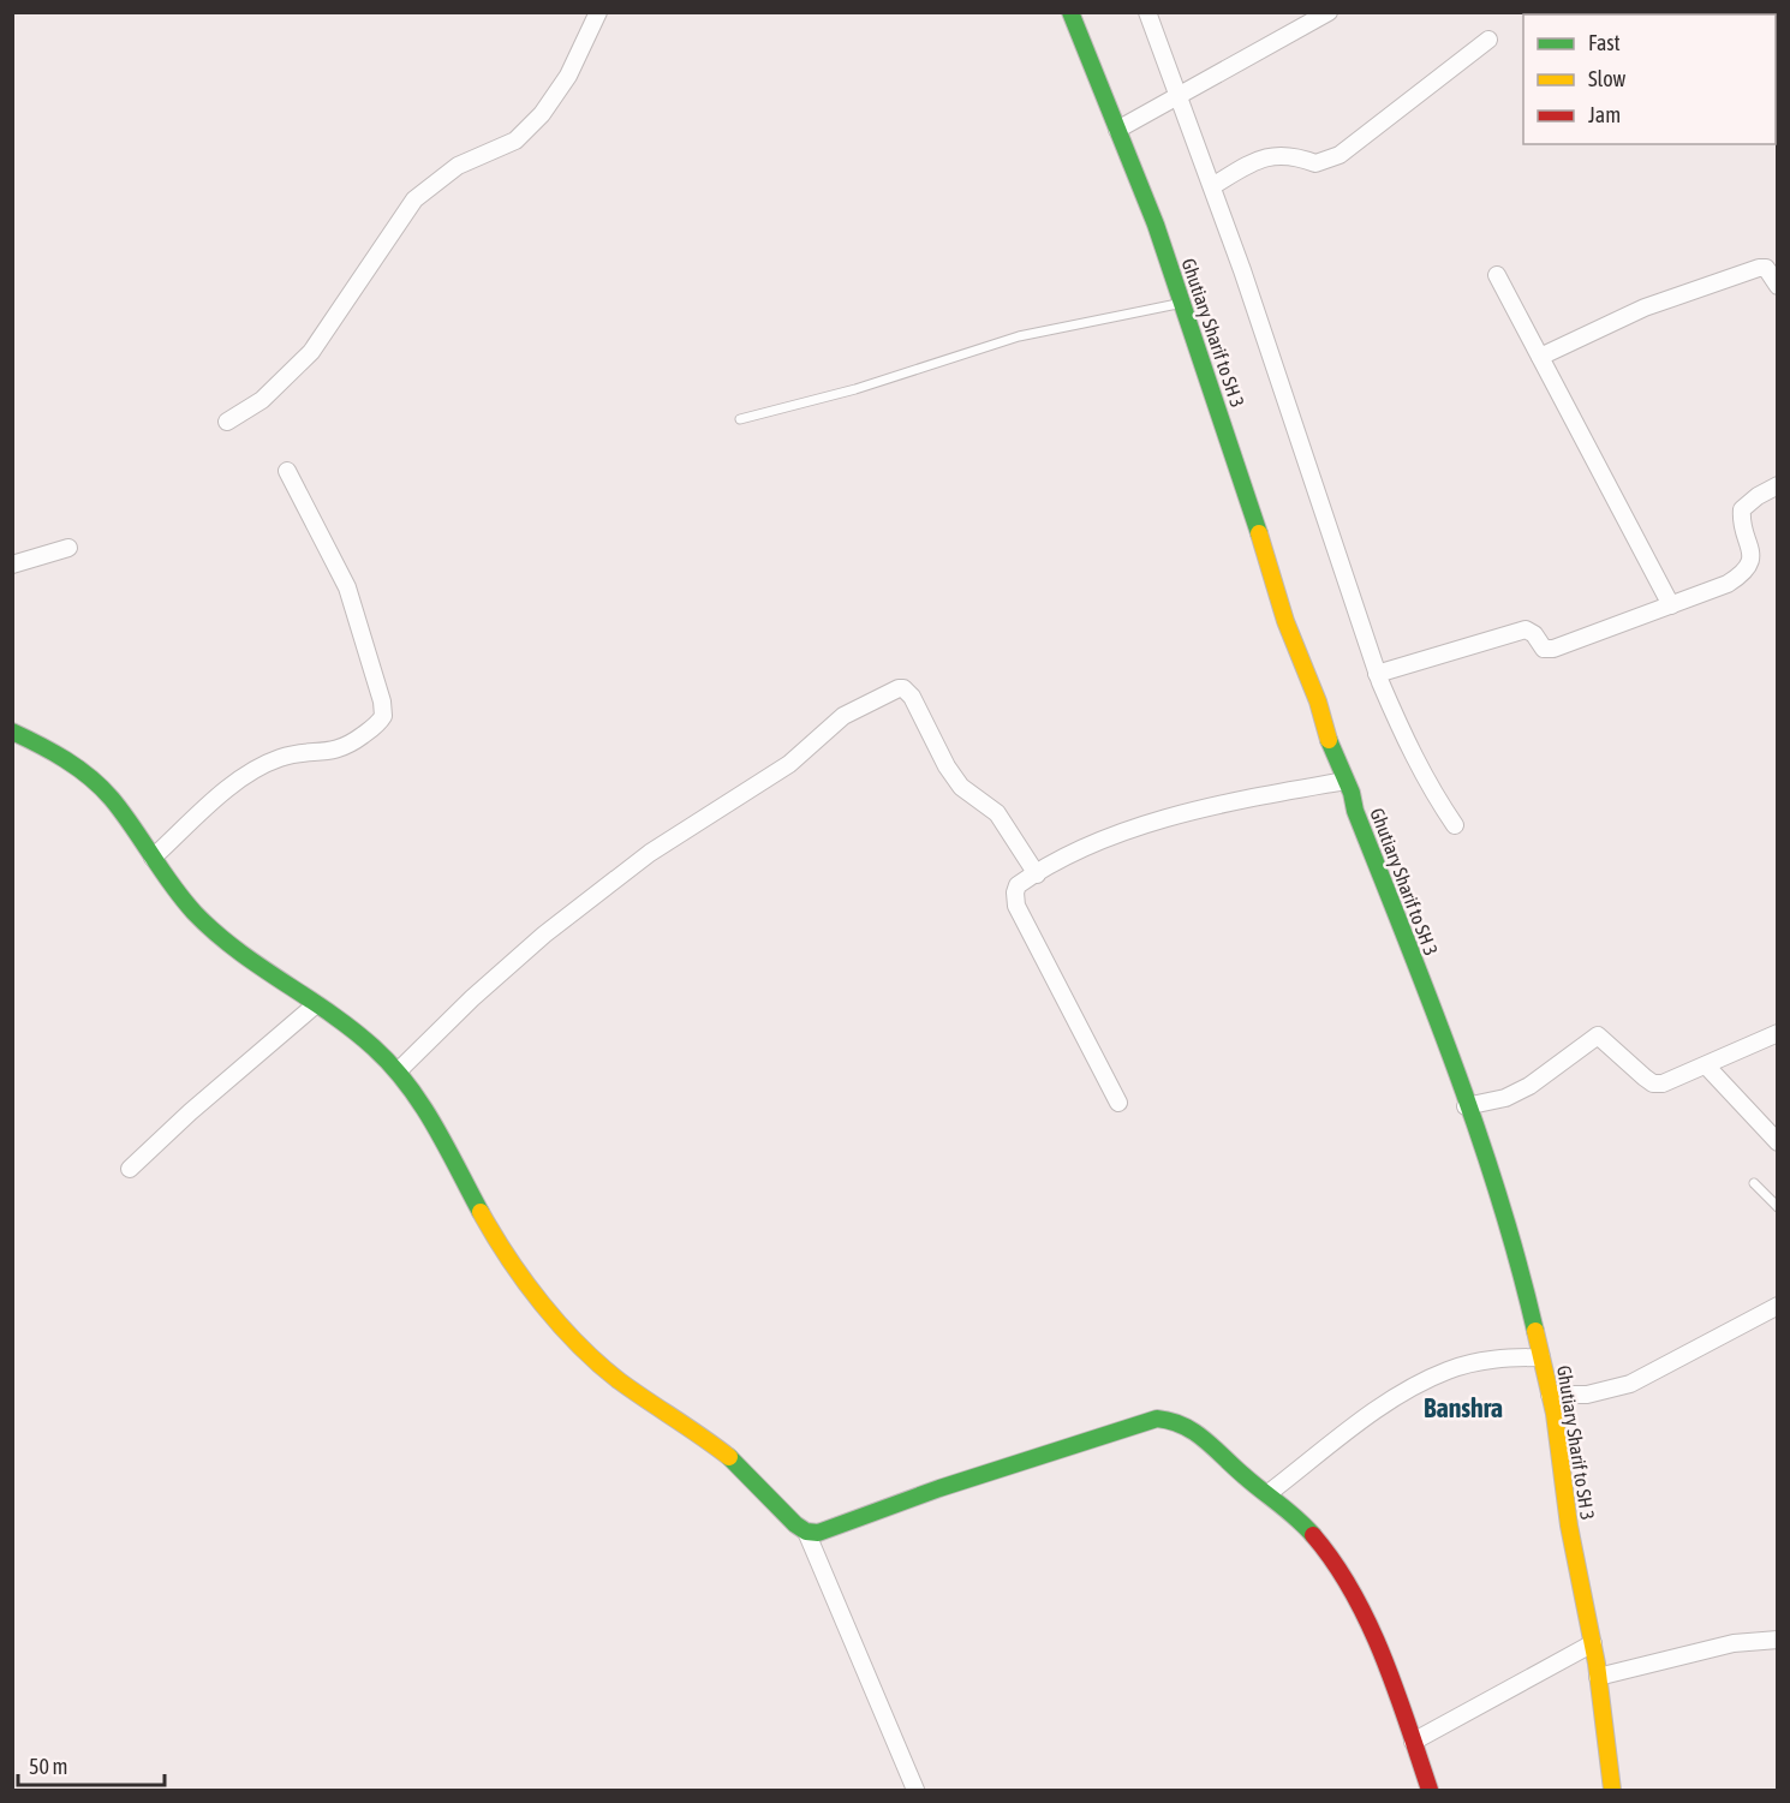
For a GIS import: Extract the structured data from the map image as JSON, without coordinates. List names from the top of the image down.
{
  "streets": {
    "street": ["Ghutiary Sharif to SH 3"]
  },
  "districts": ["Banshra"],
  "legend": ["Fast", "Slow", "Jam"],
  "scale_bar": "50 m"
}
